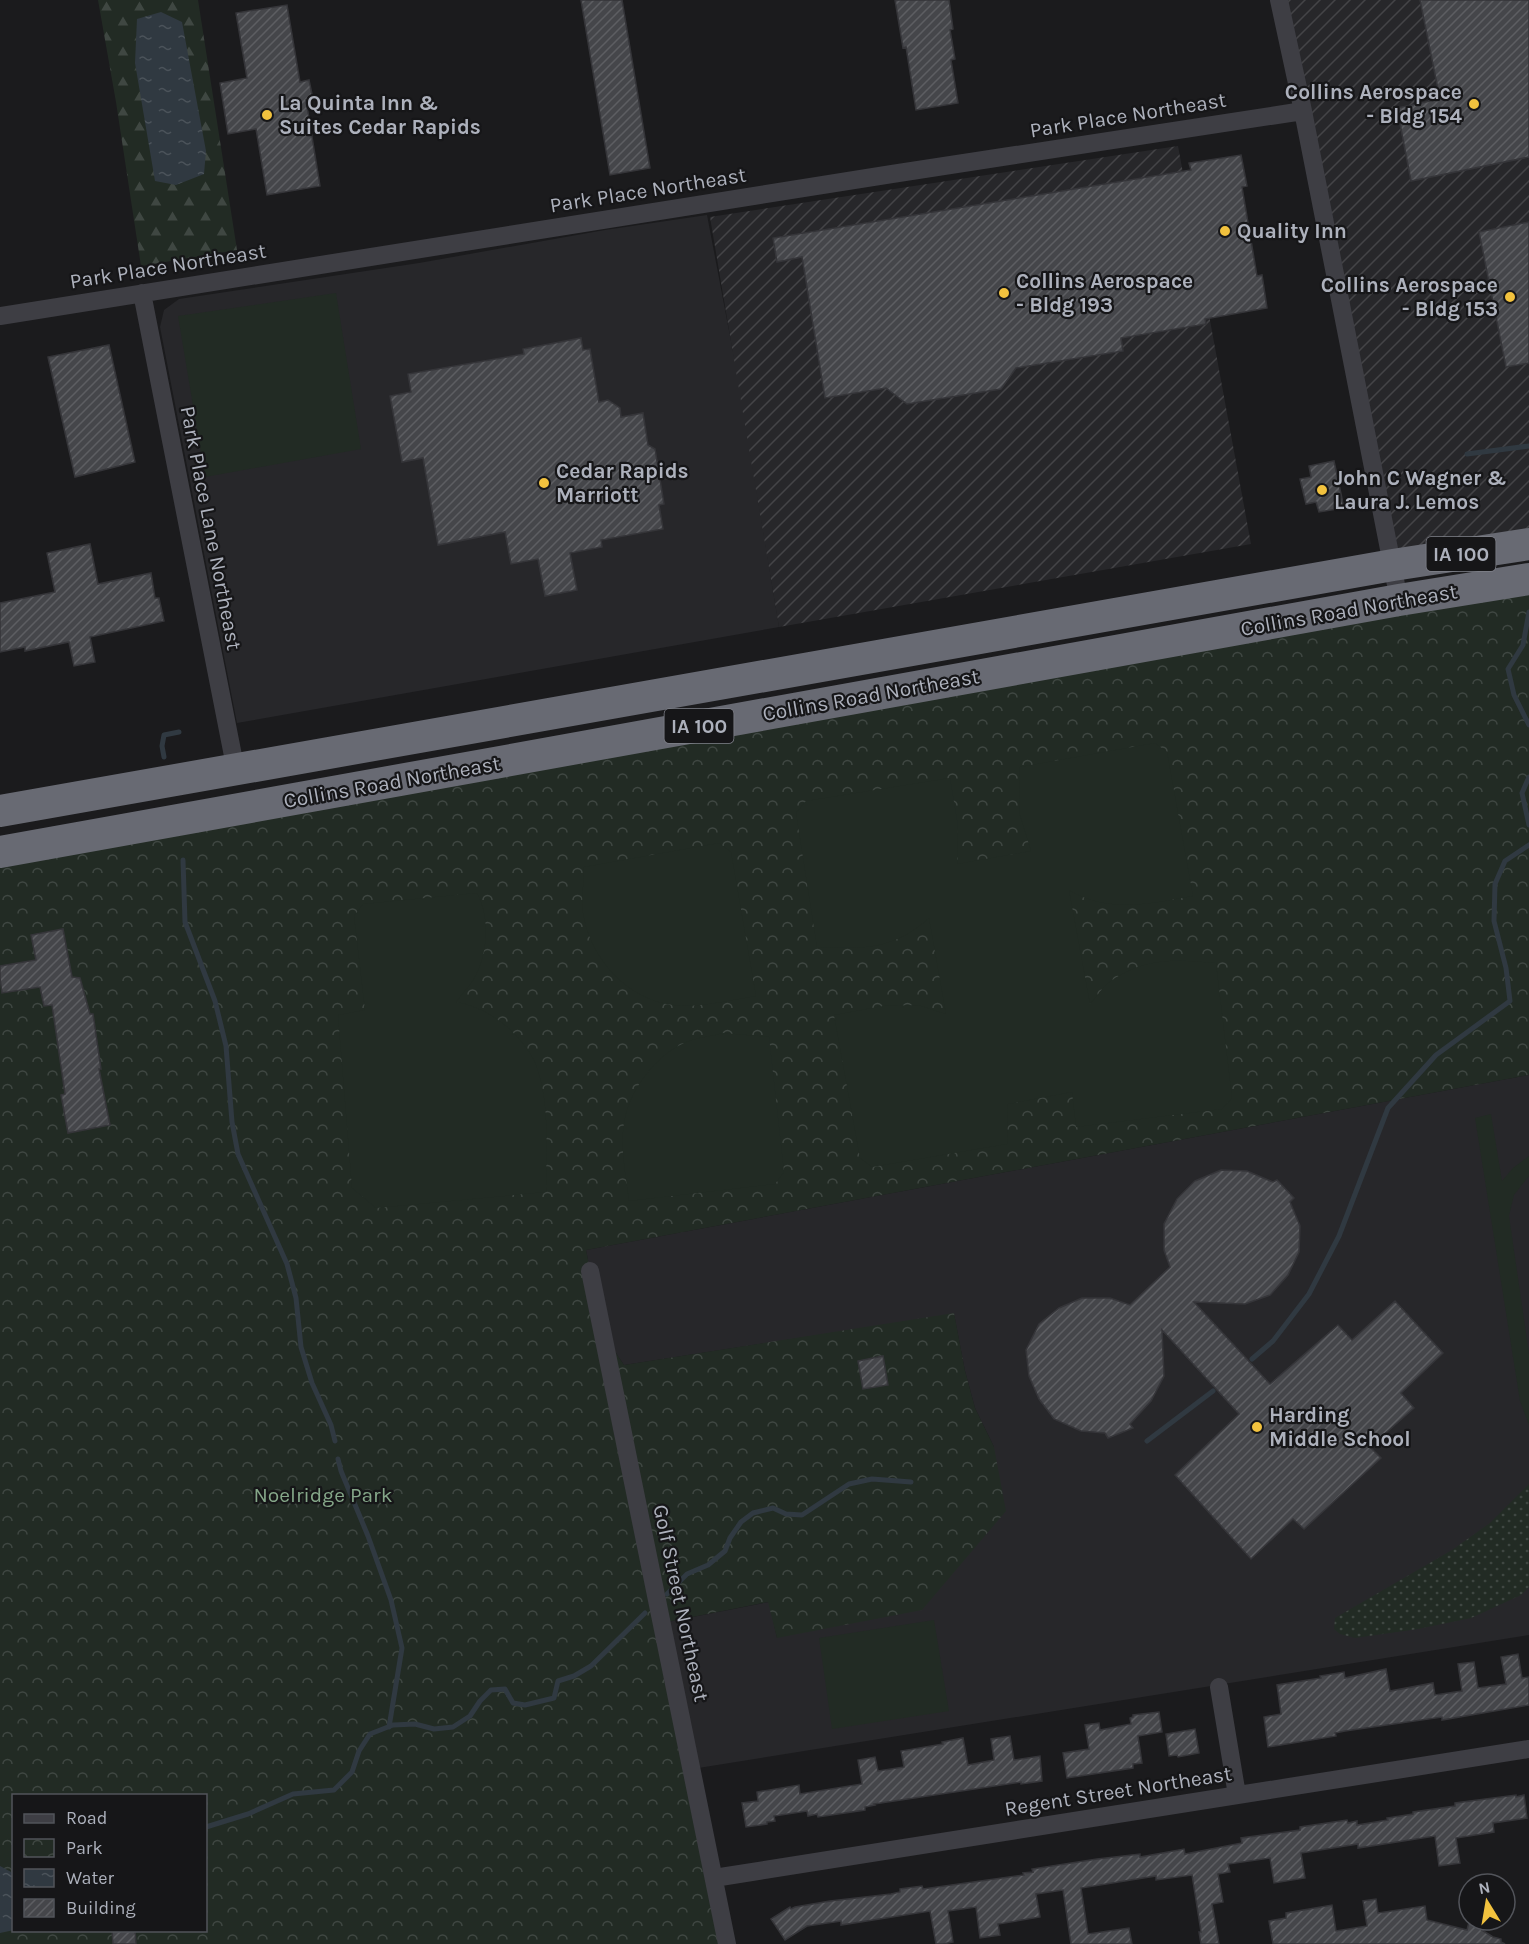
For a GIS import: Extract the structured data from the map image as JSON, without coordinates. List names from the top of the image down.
{
  "streets": {
    "highway": ["IA 100", "Collins Road Northeast"],
    "street": [
      "Park Place Northeast",
      "Park Place Lane Northeast",
      "Golf Street Northeast",
      "Regent Street Northeast"
    ]
  },
  "crossings": [
    ["Park Place Northeast", "Park Place Lane Northeast"],
    ["Park Place Lane Northeast", "Collins Road Northeast"],
    ["Golf Street Northeast", "Regent Street Northeast"]
  ],
  "parks": ["Noelridge Park"],
  "places": [
    "Collins Aerospace - Bldg 154",
    "La Quinta Inn & Suites Cedar Rapids",
    "Quality Inn",
    "Collins Aerospace - Bldg 193",
    "Collins Aerospace - Bldg 153",
    "Cedar Rapids Marriott",
    "John C Wagner & Laura J. Lemos",
    "Harding Middle School"
  ],
  "legend": [
    "Road",
    "Park",
    "Water",
    "Building"
  ],
  "north": "top"
}
